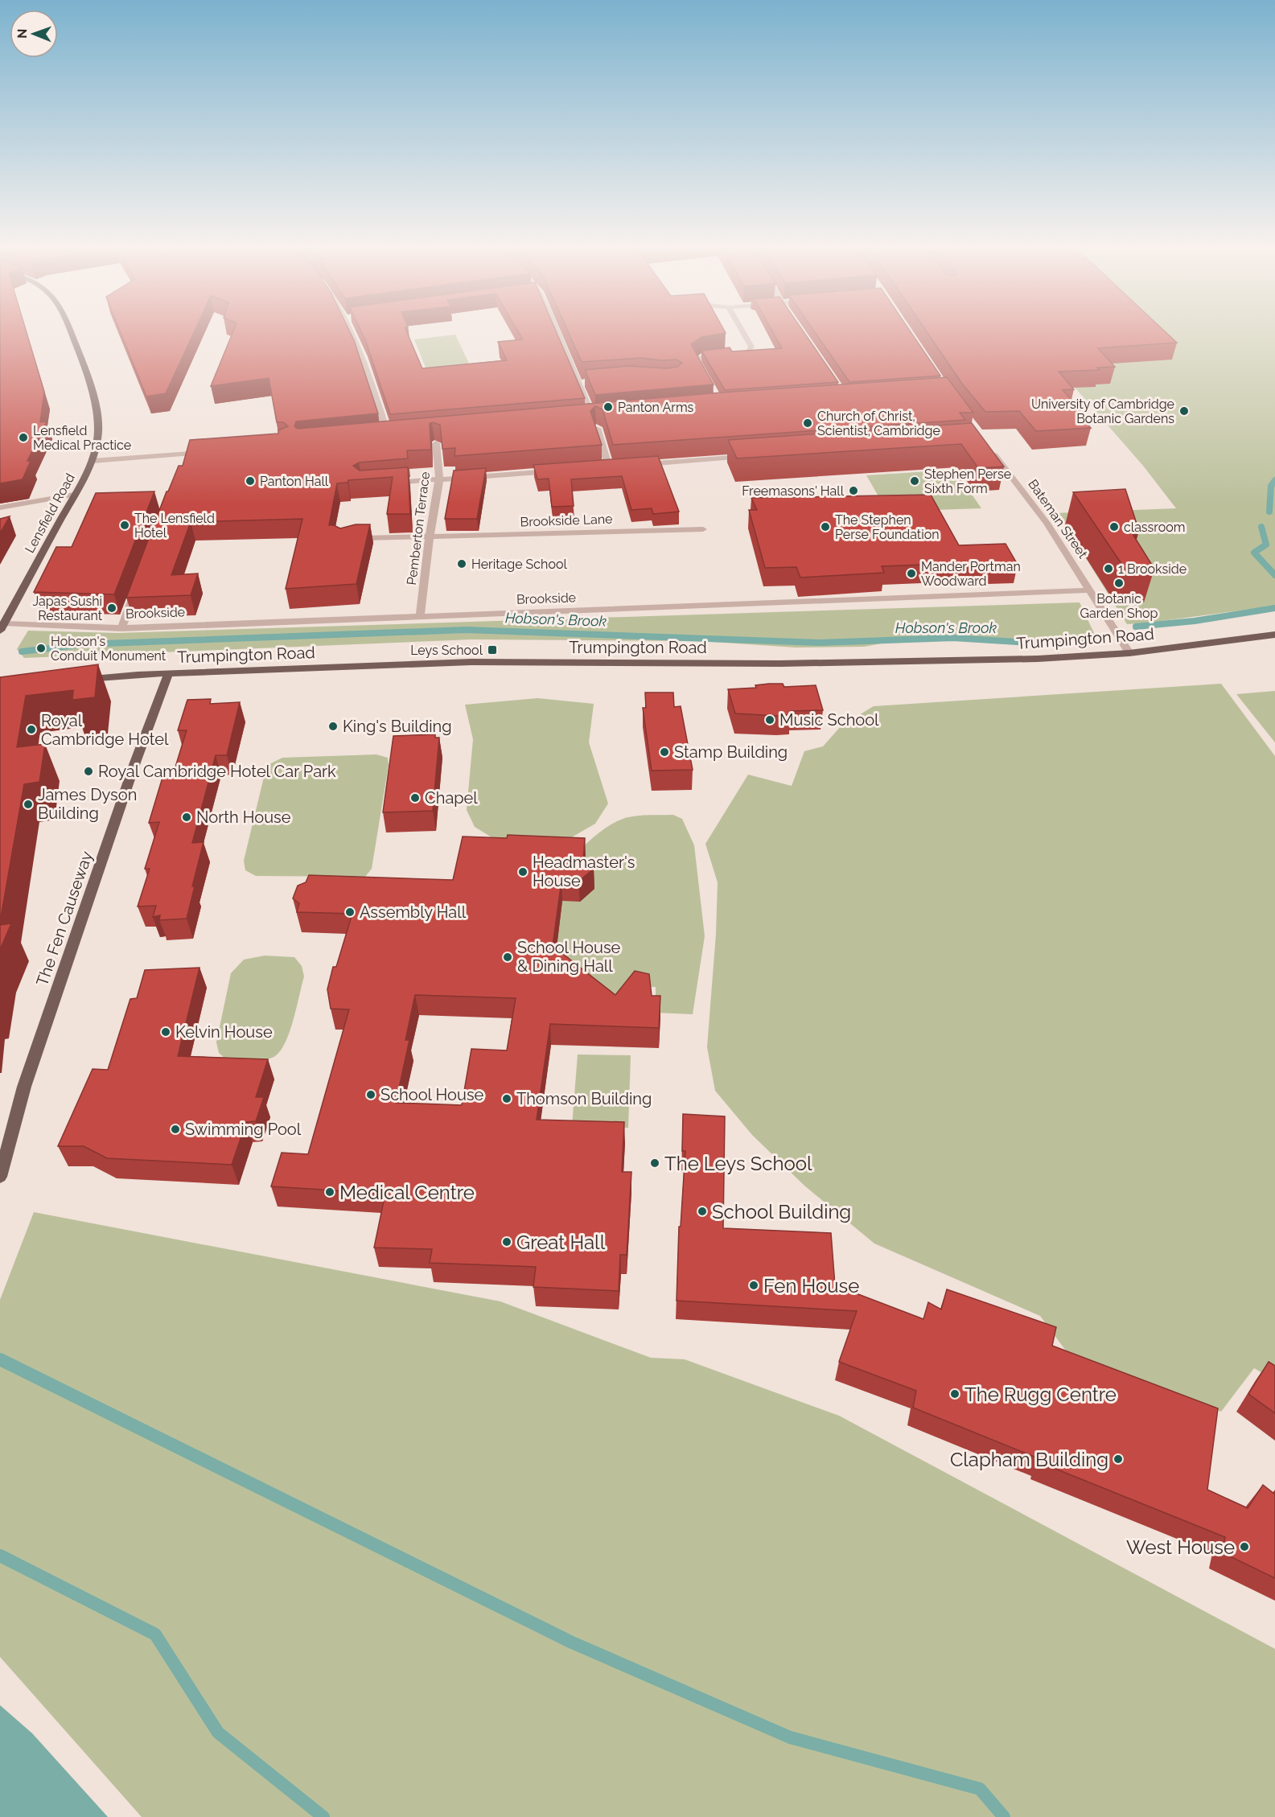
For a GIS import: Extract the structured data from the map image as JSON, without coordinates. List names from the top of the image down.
{
  "streets": {
    "main road": ["Lensfield Road", "Trumpington Road", "The Fen Causeway"],
    "street": [
      "Bateman Street",
      "Brookside Lane",
      "Pemberton Terrace",
      "Brookside"
    ]
  },
  "crossings": [
    ["Lensfield Road", "Brookside"],
    ["Bateman Street", "Brookside"],
    ["Bateman Street", "Trumpington Road"],
    ["Brookside Lane", "Pemberton Terrace"],
    ["Pemberton Terrace", "Brookside"],
    ["Trumpington Road", "The Fen Causeway"]
  ],
  "water": ["Hobson's Brook"],
  "places": {
    "other": [
      "Panton Arms",
      "University of Cambridge Botanic Gardens",
      "Church of Christ, Scientist, Cambridge",
      "Lensfield Medical Practice",
      "Panton Hall",
      "Stephen Perse Sixth Form",
      "Freemasons' Hall",
      "The Lensfield Hotel",
      "The Stephen Perse Foundation",
      "classroom",
      "Heritage School",
      "1 Brookside",
      "Mander Portman Woodward",
      "Botanic Garden Shop",
      "Japas Sushi Restaurant",
      "Hobson's Conduit Monument",
      "Music School",
      "King's Building",
      "Royal Cambridge Hotel",
      "Stamp Building",
      "Royal Cambridge Hotel Car Park",
      "Chapel",
      "James Dyson Building",
      "North House",
      "Headmaster's House",
      "Assembly Hall",
      "School House & Dining Hall",
      "Kelvin House",
      "School House",
      "Thomson Building",
      "Swimming Pool",
      "The Leys School",
      "Medical Centre",
      "School Building",
      "Great Hall",
      "Fen House",
      "The Rugg Centre",
      "Clapham Building",
      "West House"
    ],
    "transit": ["Leys School"]
  },
  "north": "left"
}
